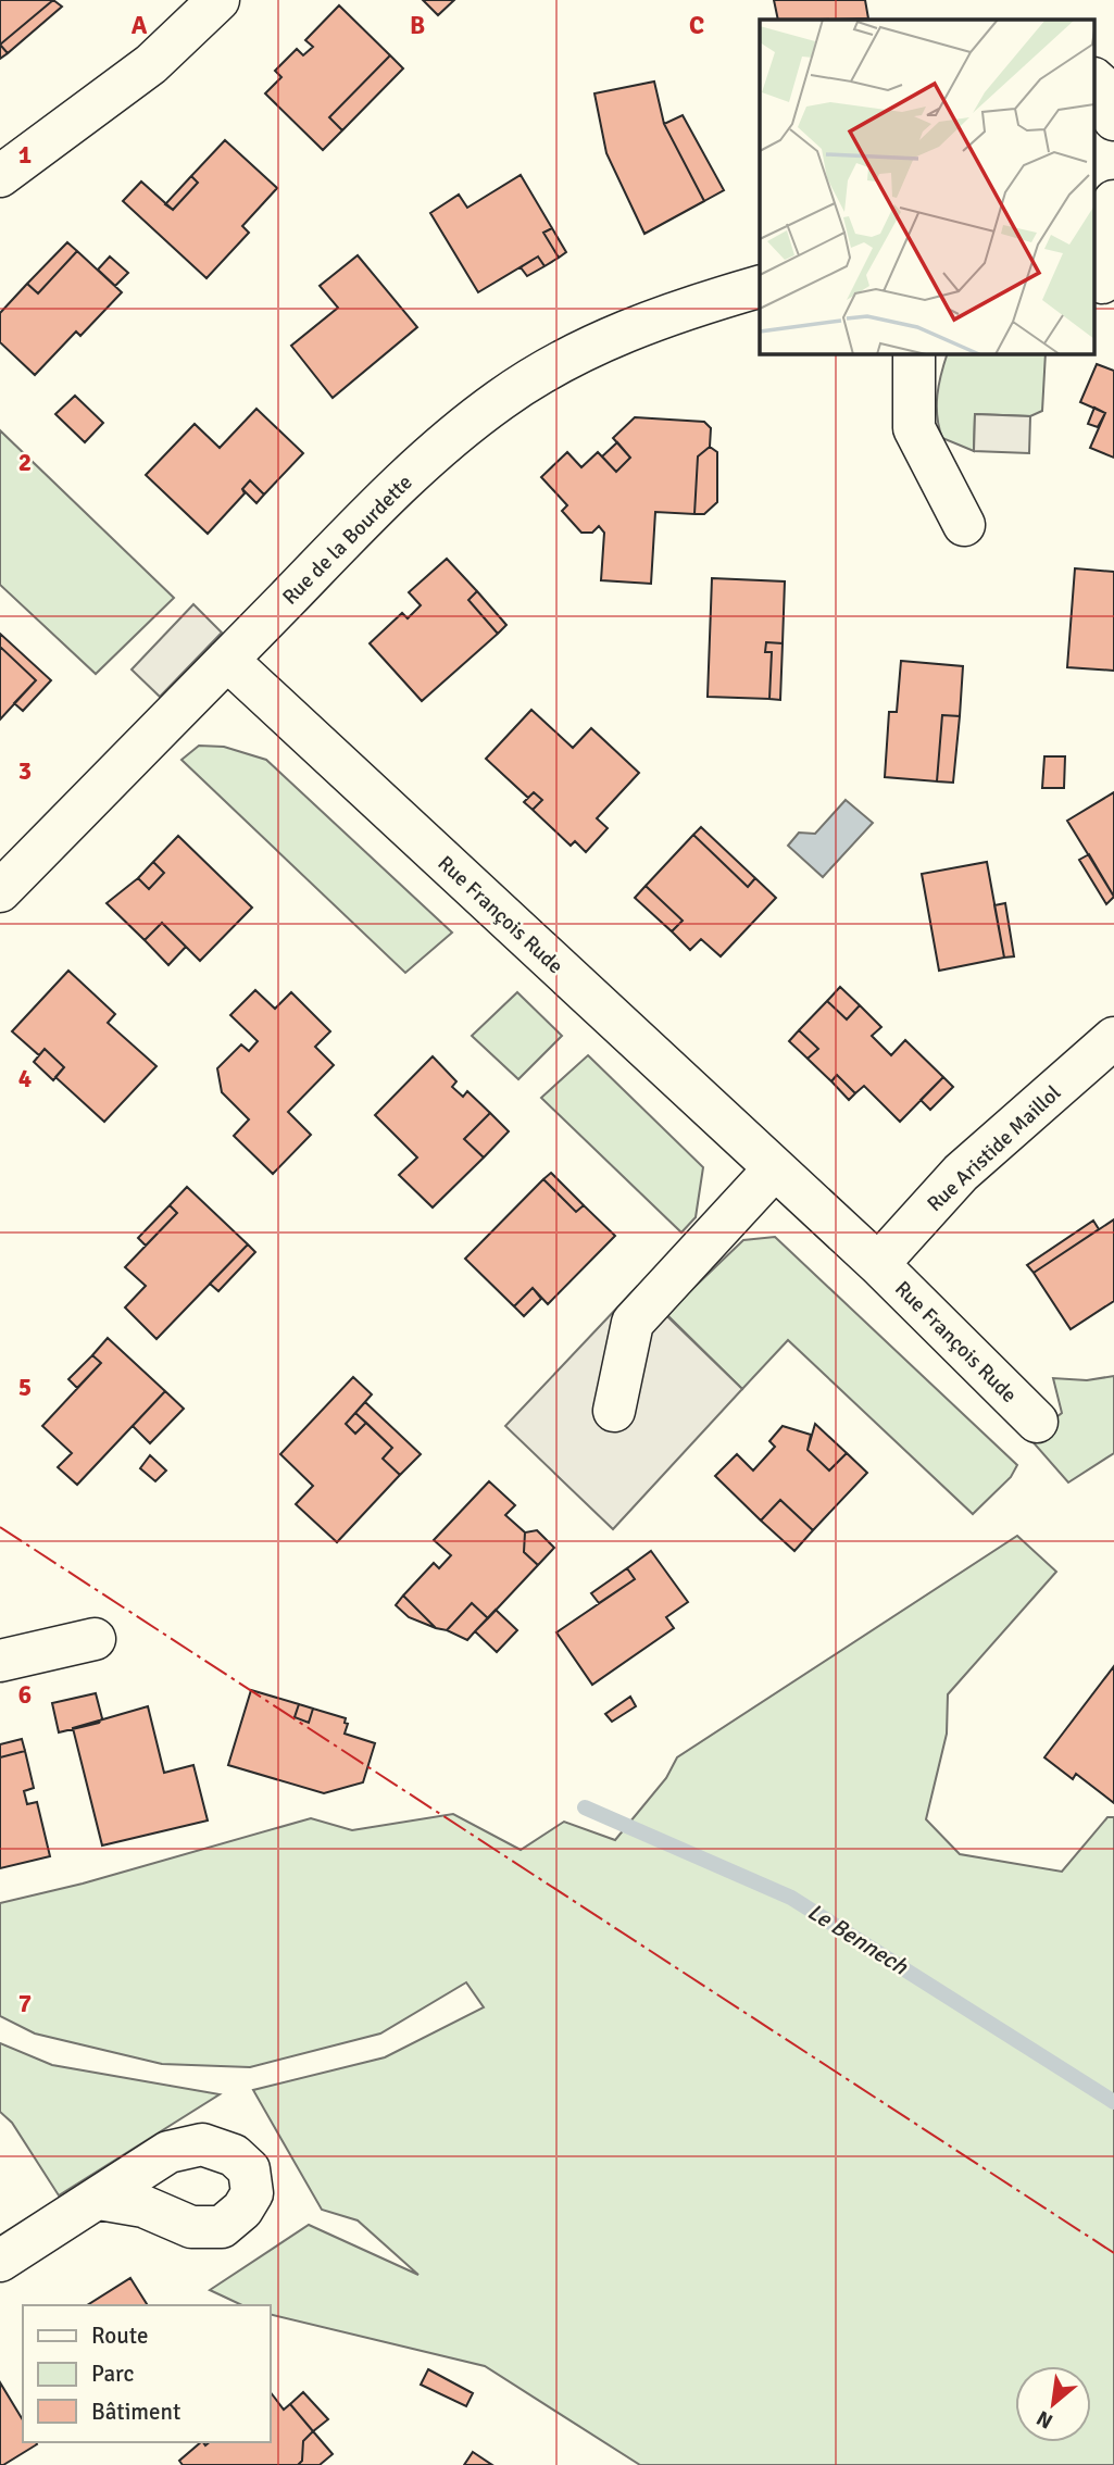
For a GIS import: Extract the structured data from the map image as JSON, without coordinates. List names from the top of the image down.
{
  "streets": {
    "street": ["Rue de la Bourdette", "Rue François Rude", "Rue Aristide Maillol"]
  },
  "crossings": [
    ["Rue de la Bourdette", "Rue François Rude"],
    ["Rue François Rude", "Rue Aristide Maillol"]
  ],
  "water": ["Le Bennech"],
  "legend": ["Route", "Parc", "Bâtiment"],
  "north": "bottom left",
  "grid": {
    "columns": ["A", "B", "C"],
    "rows": [
      "1",
      "2",
      "3",
      "4",
      "5",
      "6",
      "7"
    ]
  }
}
